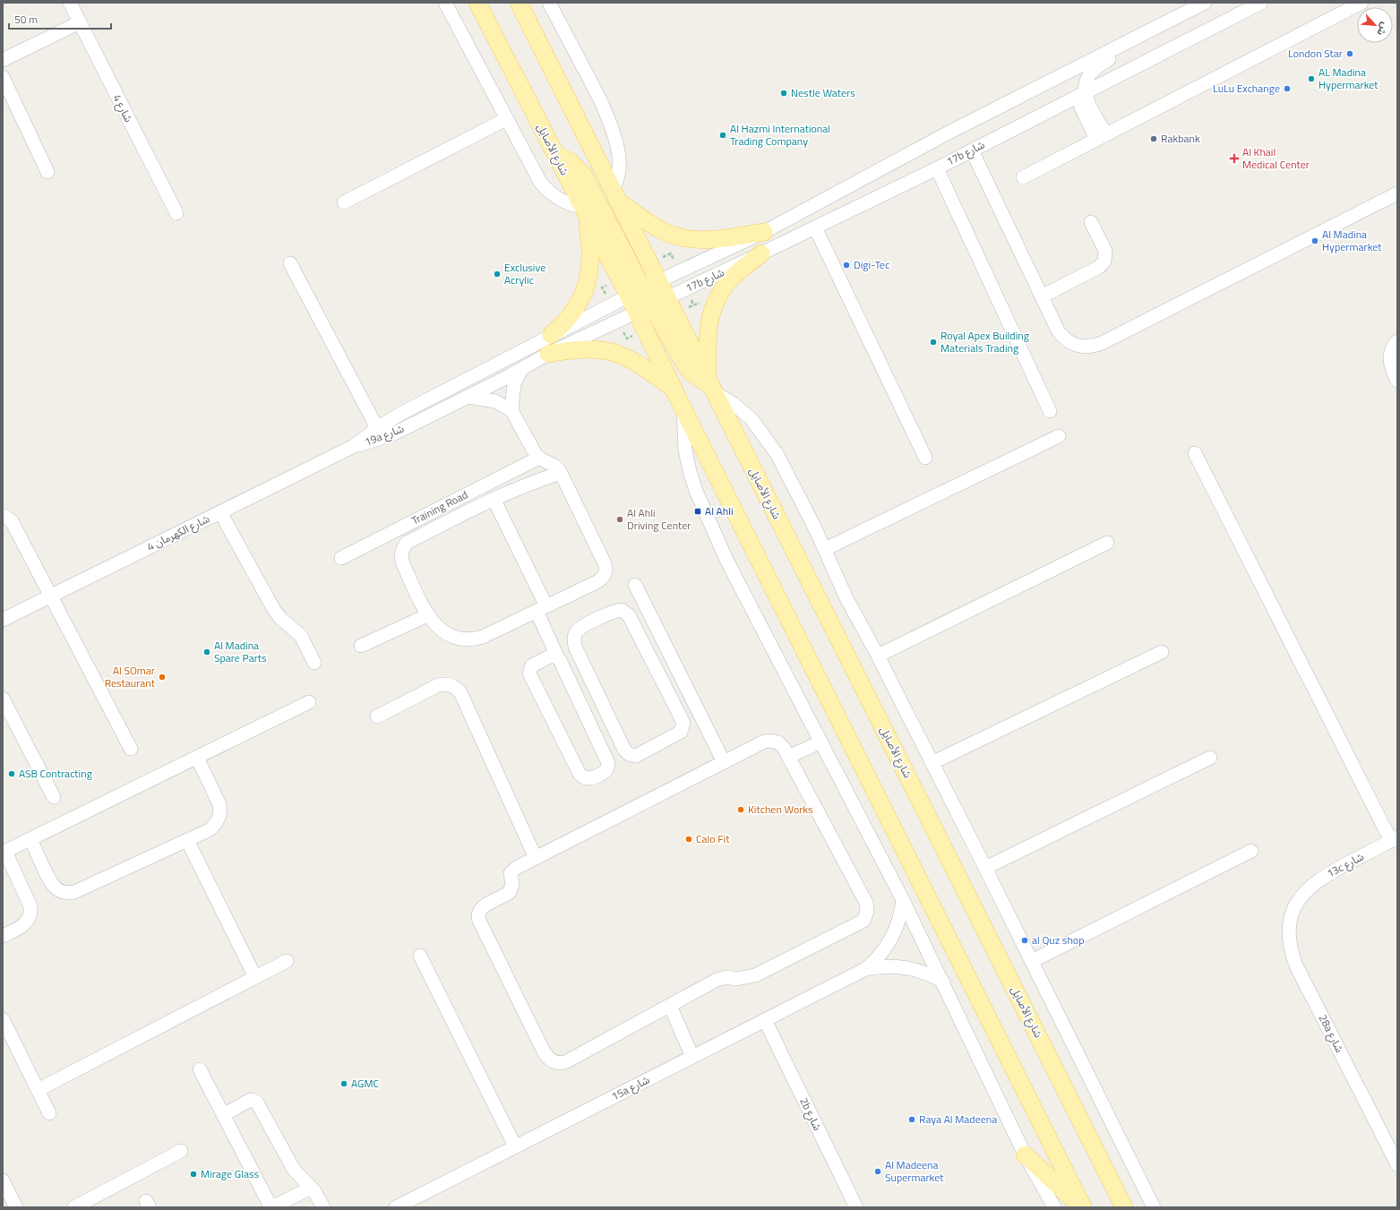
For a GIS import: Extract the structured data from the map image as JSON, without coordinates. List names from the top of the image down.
{
  "streets": {
    "main road": ["شارع الأصايل"],
    "street": [
      "شارع 4",
      "17b شارع",
      "19a شارع",
      "Training Road",
      "شارع الكهرمان 4",
      "13c شارع",
      "28a شارع",
      "15a شارع",
      "2b شارع"
    ]
  },
  "crossings": [
    ["شارع الأصايل", "17b شارع"],
    ["شارع الأصايل", "19a شارع"],
    ["17b شارع", "19a شارع"],
    ["19a شارع", "شارع الكهرمان 4"],
    ["13c شارع", "28a شارع"],
    ["15a شارع", "2b شارع"]
  ],
  "places": {
    "other": [
      "London Star",
      "AL Madina Hypermarket",
      "LuLu Exchange",
      "Nestle Waters",
      "Al Hazmi International Trading Company",
      "Rakbank",
      "Al Madina Hypermarket",
      "Digi-Tec",
      "Exclusive Acrylic",
      "Royal Apex Building Materials Trading",
      "Al Ahli Driving Center",
      "Al Madina Spare Parts",
      "Al SOmar Restaurant",
      "ASB Contracting",
      "Kitchen Works",
      "Calo Fit",
      "al Quz shop",
      "AGMC",
      "Raya Al Madeena",
      "Al Madeena Supermarket",
      "Mirage Glass"
    ],
    "health": ["Al Khail Medical Center"],
    "transit": ["Al Ahli"]
  },
  "scale_bar": "50 m",
  "north": "bottom right"
}
